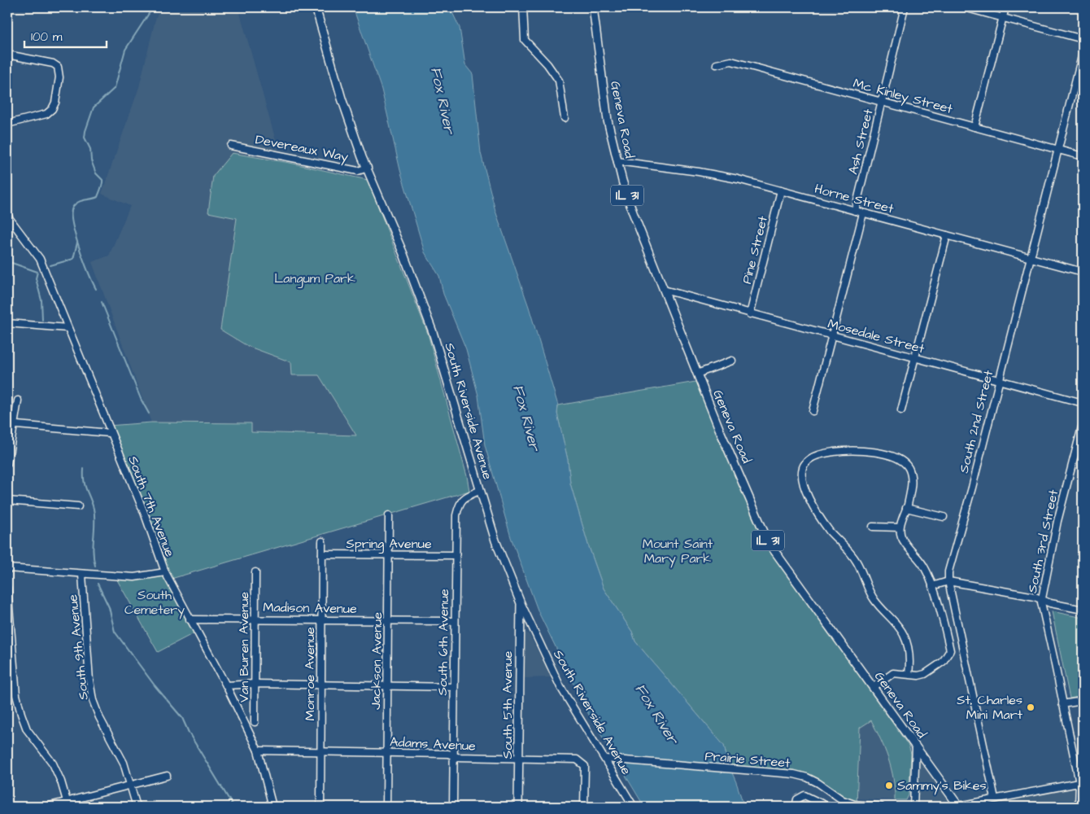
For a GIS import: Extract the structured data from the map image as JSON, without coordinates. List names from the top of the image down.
{
  "streets": {
    "main road": [
      "Geneva Road",
      "IL 31",
      "South Riverside Avenue",
      "South 5th Avenue"
    ],
    "street": [
      "Mc Kinley Street",
      "Ash Street",
      "Devereaux Way",
      "Horne Street",
      "Pine Street",
      "Mosedale Street",
      "South 2nd Street",
      "South 7th Avenue",
      "South 3rd Street",
      "Spring Avenue",
      "Madison Avenue",
      "South 6th Avenue",
      "South 9th Avenue",
      "Van Buren Avenue",
      "Jackson Avenue",
      "Monroe Avenue",
      "Adams Avenue",
      "Prairie Street"
    ]
  },
  "crossings": [
    ["Mc Kinley Street", "Ash Street"],
    ["Mc Kinley Street", "South 2nd Street"],
    ["Geneva Road", "Horne Street"],
    ["Geneva Road", "Mosedale Street"],
    ["Ash Street", "Horne Street"],
    ["Devereaux Way", "South Riverside Avenue"],
    ["Horne Street", "Pine Street"],
    ["Horne Street", "South 2nd Street"],
    ["Pine Street", "Mosedale Street"],
    ["Mosedale Street", "South 2nd Street"],
    ["South Riverside Avenue", "South 6th Avenue"],
    ["South Riverside Avenue", "South 5th Avenue"],
    ["South Riverside Avenue", "Prairie Street"],
    ["South 7th Avenue", "Madison Avenue"],
    ["South 7th Avenue", "Adams Avenue"],
    ["Spring Avenue", "South 6th Avenue"],
    ["Spring Avenue", "Jackson Avenue"],
    ["Spring Avenue", "Monroe Avenue"],
    ["Madison Avenue", "South 6th Avenue"],
    ["Madison Avenue", "Van Buren Avenue"],
    ["Madison Avenue", "Jackson Avenue"],
    ["Madison Avenue", "Monroe Avenue"],
    ["South 6th Avenue", "Adams Avenue"],
    ["Jackson Avenue", "Adams Avenue"],
    ["Monroe Avenue", "Adams Avenue"],
    ["South 5th Avenue", "Adams Avenue"]
  ],
  "water": ["Fox River"],
  "parks": ["Langum Park", "Mount Saint Mary Park", "South Cemetery"],
  "places": ["St. Charles Mini Mart", "Sammy's Bikes"],
  "scale_bar": "100 m"
}
